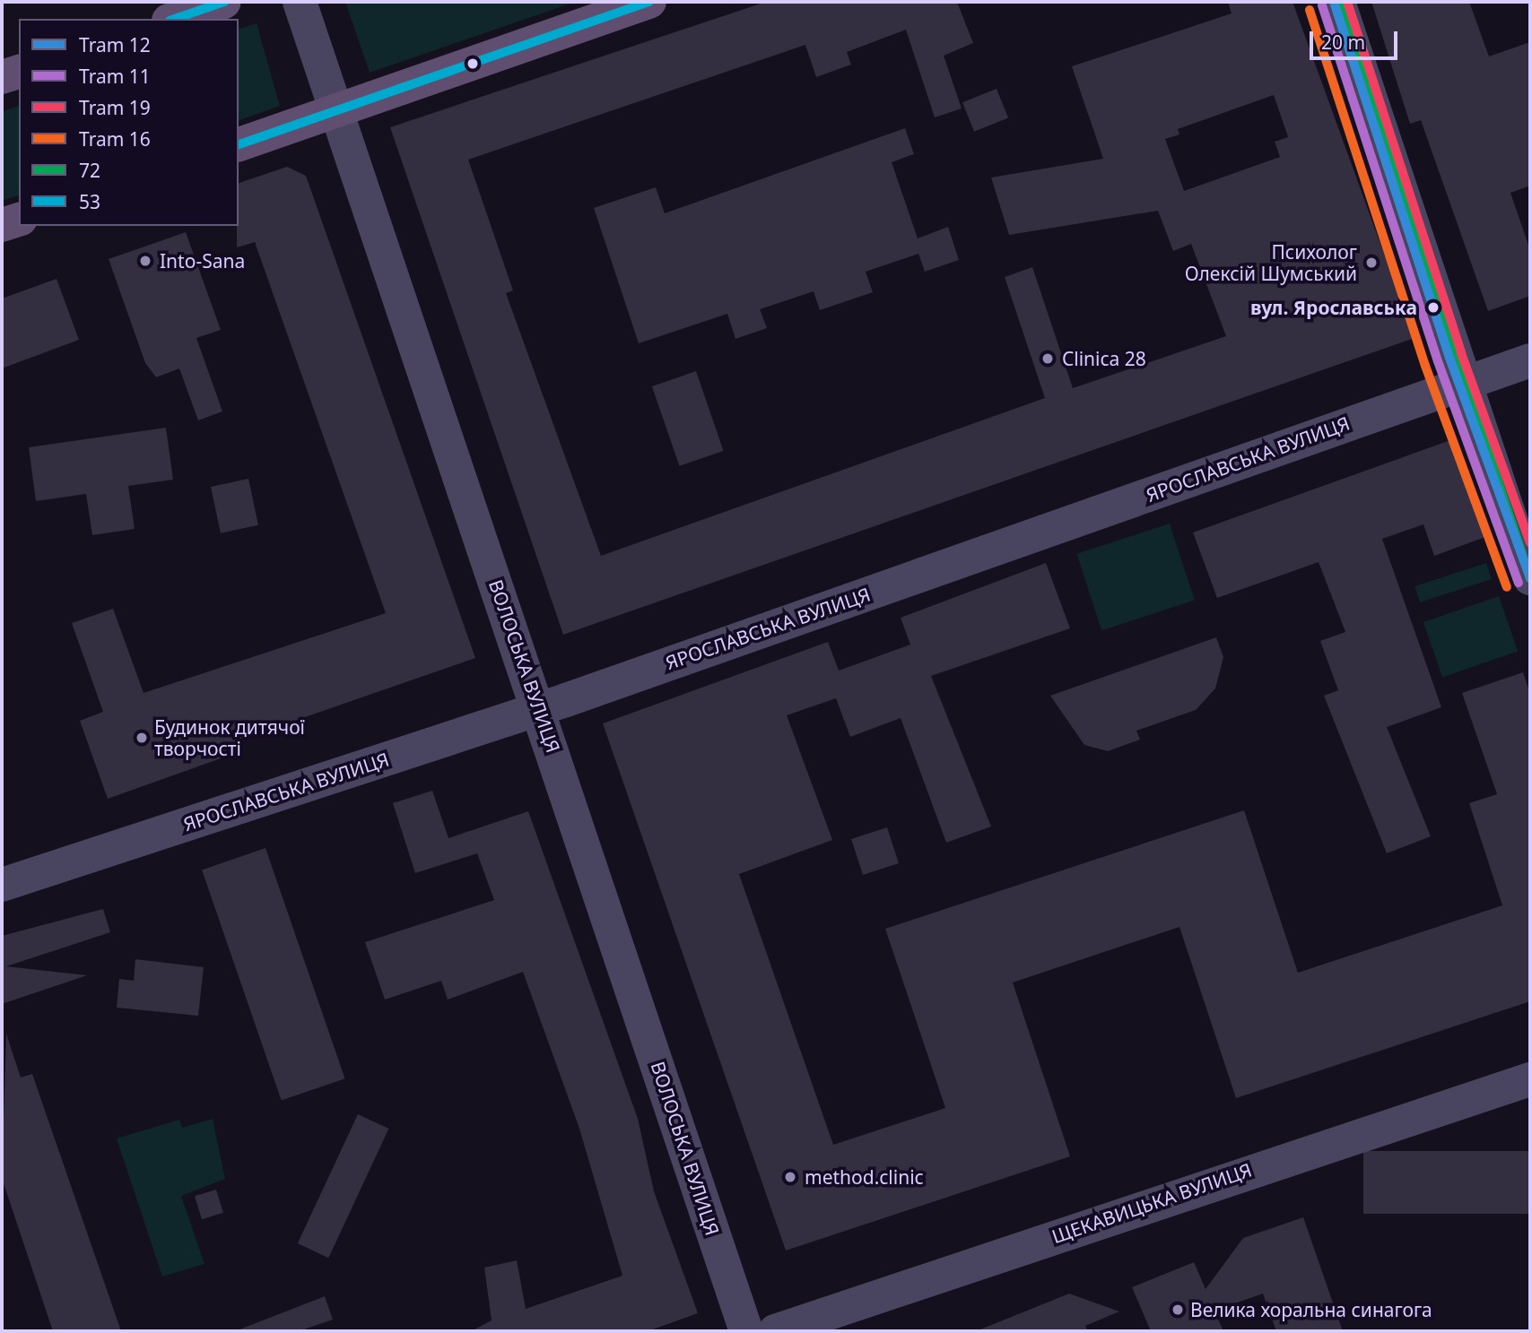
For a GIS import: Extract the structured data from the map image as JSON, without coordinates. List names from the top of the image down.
{
  "streets": {
    "street": ["ЯРОСЛАВСЬКА ВУЛИЦЯ", "ВОЛОСЬКА ВУЛИЦЯ", "ЩЕКАВИЦЬКА ВУЛИЦЯ"]
  },
  "crossings": [
    ["ЯРОСЛАВСЬКА ВУЛИЦЯ", "ВОЛОСЬКА ВУЛИЦЯ"]
  ],
  "places": [
    "Into-Sana",
    "Психолог Олексій Шумський",
    "вул. Ярославська",
    "Clinica 28",
    "Будинок дитячої творчості",
    "method.clinic",
    "Велика хоральна синагога"
  ],
  "lines": [
    "tram line 12",
    "tram line 19",
    "transit line 72",
    "transit line 53",
    "tram line 11",
    "tram line 16"
  ],
  "legend": [
    "Tram 12",
    "Tram 11",
    "Tram 19",
    "Tram 16",
    "72",
    "53"
  ],
  "scale_bar": "20 m"
}
